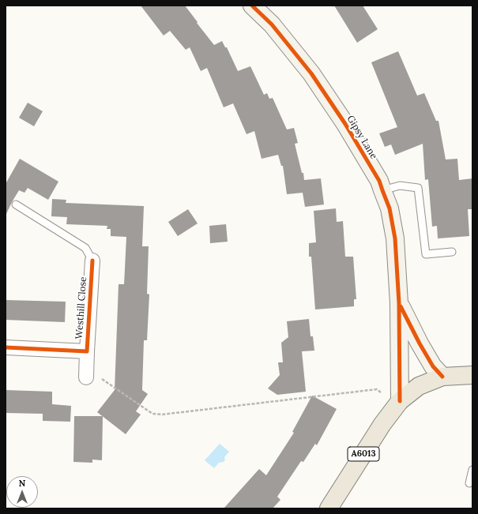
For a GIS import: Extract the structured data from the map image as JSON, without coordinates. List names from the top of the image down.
{
  "streets": {
    "main road": ["Gipsy Lane", "A6013"],
    "street": ["Westhill Close"]
  },
  "crossings": [
    ["Gipsy Lane", "A6013"]
  ],
  "north": "top"
}
